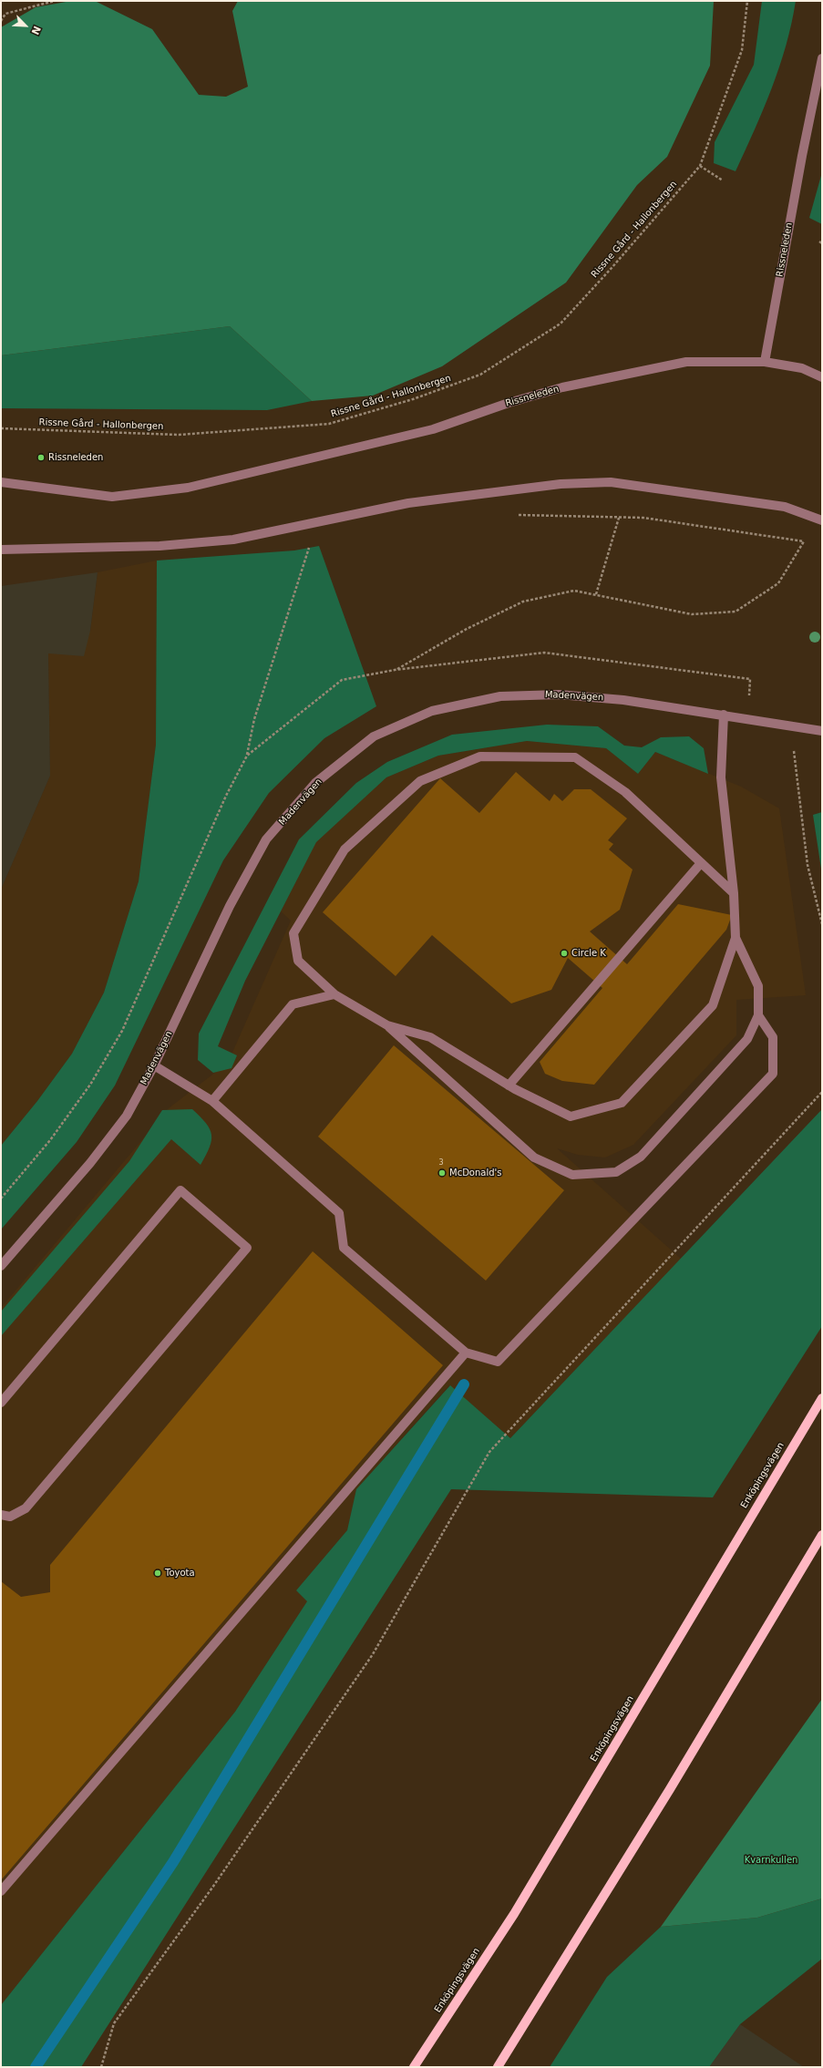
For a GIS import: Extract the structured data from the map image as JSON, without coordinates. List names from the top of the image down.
{
  "streets": {
    "main road": ["Enköpingsvägen"],
    "street": ["Rissneleden", "Madenvägen"],
    "path": ["Rissne Gård - Hallonbergen"]
  },
  "parks": ["Kvarnkullen"],
  "places": [
    "Rissneleden",
    "Circle K",
    "McDonald's",
    "Toyota"
  ],
  "house_numbers": ["3"],
  "north": "bottom right"
}
